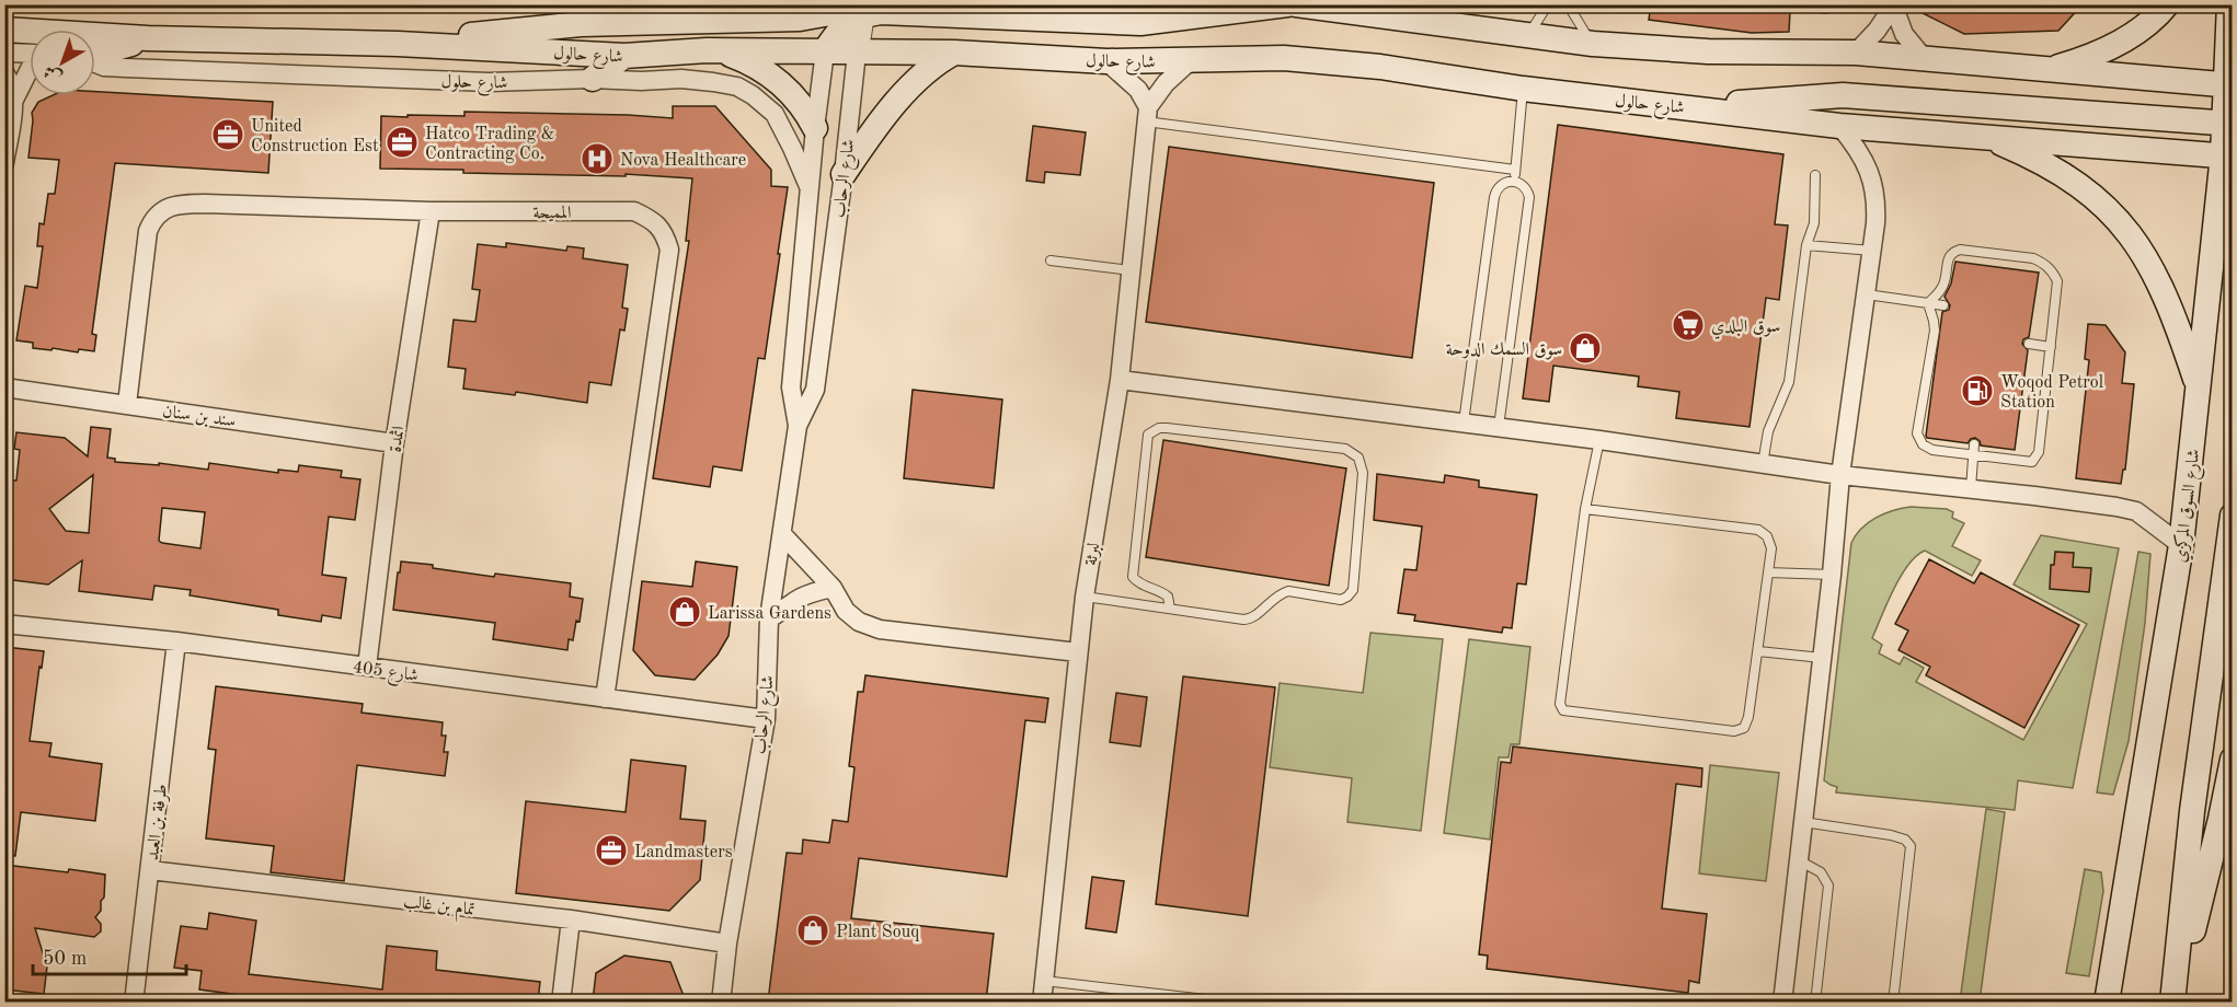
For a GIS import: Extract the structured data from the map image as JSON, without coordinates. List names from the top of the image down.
{
  "streets": {
    "main road": ["شارع حالول", "شارع السوق المركزي"],
    "street": [
      "شارع حلول",
      "شارع الرحاب",
      "المميحة",
      "سند بن سنان",
      "اثمدة",
      "لبرثة",
      "شارع 405",
      "طرفة بن العبد",
      "تمام بن غالب"
    ]
  },
  "crossings": [
    ["شارع حالول", "شارع الرحاب"],
    ["شارع حالول", "شارع السوق المركزي"],
    ["شارع حلول", "شارع الرحاب"],
    ["شارع الرحاب", "شارع 405"],
    ["شارع الرحاب", "تمام بن غالب"],
    ["المميحة", "سند بن سنان"],
    ["المميحة", "اثمدة"],
    ["المميحة", "شارع 405"],
    ["سند بن سنان", "اثمدة"],
    ["اثمدة", "شارع 405"],
    ["شارع 405", "طرفة بن العبد"],
    ["طرفة بن العبد", "تمام بن غالب"]
  ],
  "places": {
    "office": ["United Construction Est", "Hatco Trading & Contracting Co.", "Landmasters"],
    "hospital": ["Nova Healthcare"],
    "supermarket": ["سوق البلدي"],
    "shop": ["سوق السمك الدوحة", "Larissa Gardens", "Plant Souq"],
    "fuel station": ["Woqod Petrol Station"]
  },
  "scale_bar": "50 m",
  "north": "bottom left"
}
